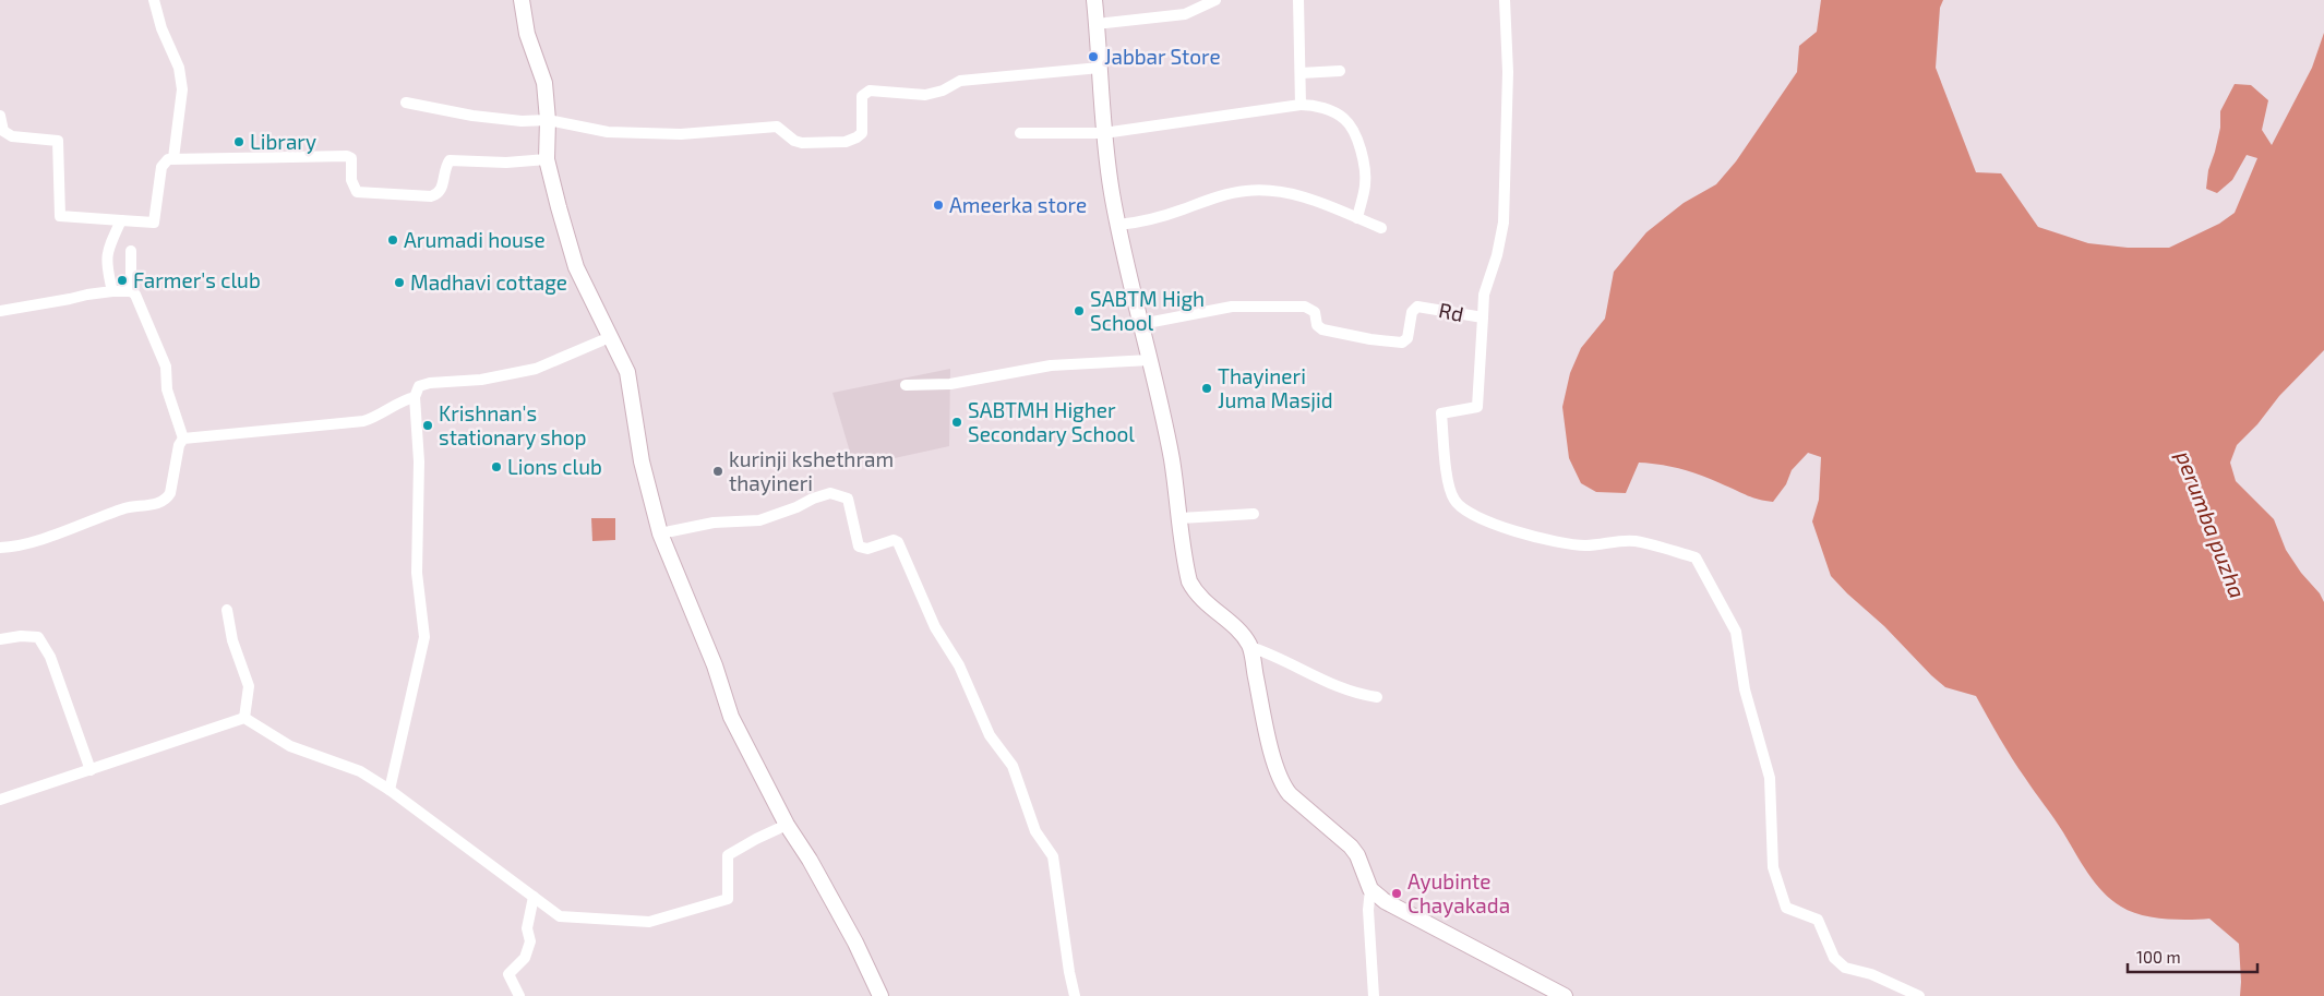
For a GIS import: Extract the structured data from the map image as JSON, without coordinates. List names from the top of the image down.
{
  "streets": {
    "street": ["Rd"]
  },
  "water": ["perumba puzha"],
  "places": [
    "Jabbar Store",
    "Library",
    "Ameerka store",
    "Arumadi house",
    "Farmer's club",
    "Madhavi cottage",
    "SABTM High School",
    "Thayineri Juma Masjid",
    "SABTMH Higher Secondary School",
    "Krishnan's stationary shop",
    "Lions club",
    "kurinji kshethram thayineri",
    "Ayubinte Chayakada"
  ],
  "scale_bar": "100 m"
}
